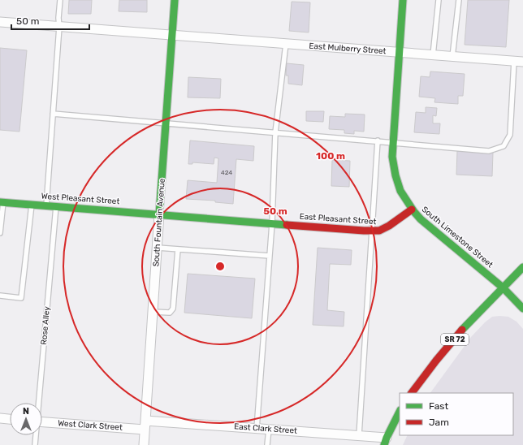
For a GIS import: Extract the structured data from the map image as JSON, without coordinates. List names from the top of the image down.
{
  "streets": {
    "street": [
      "East Mulberry Street",
      "West Pleasant Street",
      "East Pleasant Street",
      "South Fountain Avenue",
      "South Limestone Street",
      "SR 72",
      "West Clark Street",
      "East Clark Street"
    ],
    "lane": ["Rose Alley"]
  },
  "crossings": [
    ["East Mulberry Street", "South Fountain Avenue"],
    ["East Mulberry Street", "South Limestone Street"],
    ["West Pleasant Street", "East Pleasant Street"],
    ["West Pleasant Street", "South Fountain Avenue"],
    ["West Pleasant Street", "Rose Alley"],
    ["East Pleasant Street", "South Fountain Avenue"],
    ["East Pleasant Street", "South Limestone Street"],
    ["South Fountain Avenue", "West Clark Street"],
    ["South Fountain Avenue", "East Clark Street"],
    ["South Limestone Street", "SR 72"],
    ["West Clark Street", "East Clark Street"]
  ],
  "house_numbers": ["424"],
  "legend": ["Fast", "Jam"],
  "scale_bar": "50 m",
  "north": "top",
  "rings": ["100 m", "50 m"]
}
